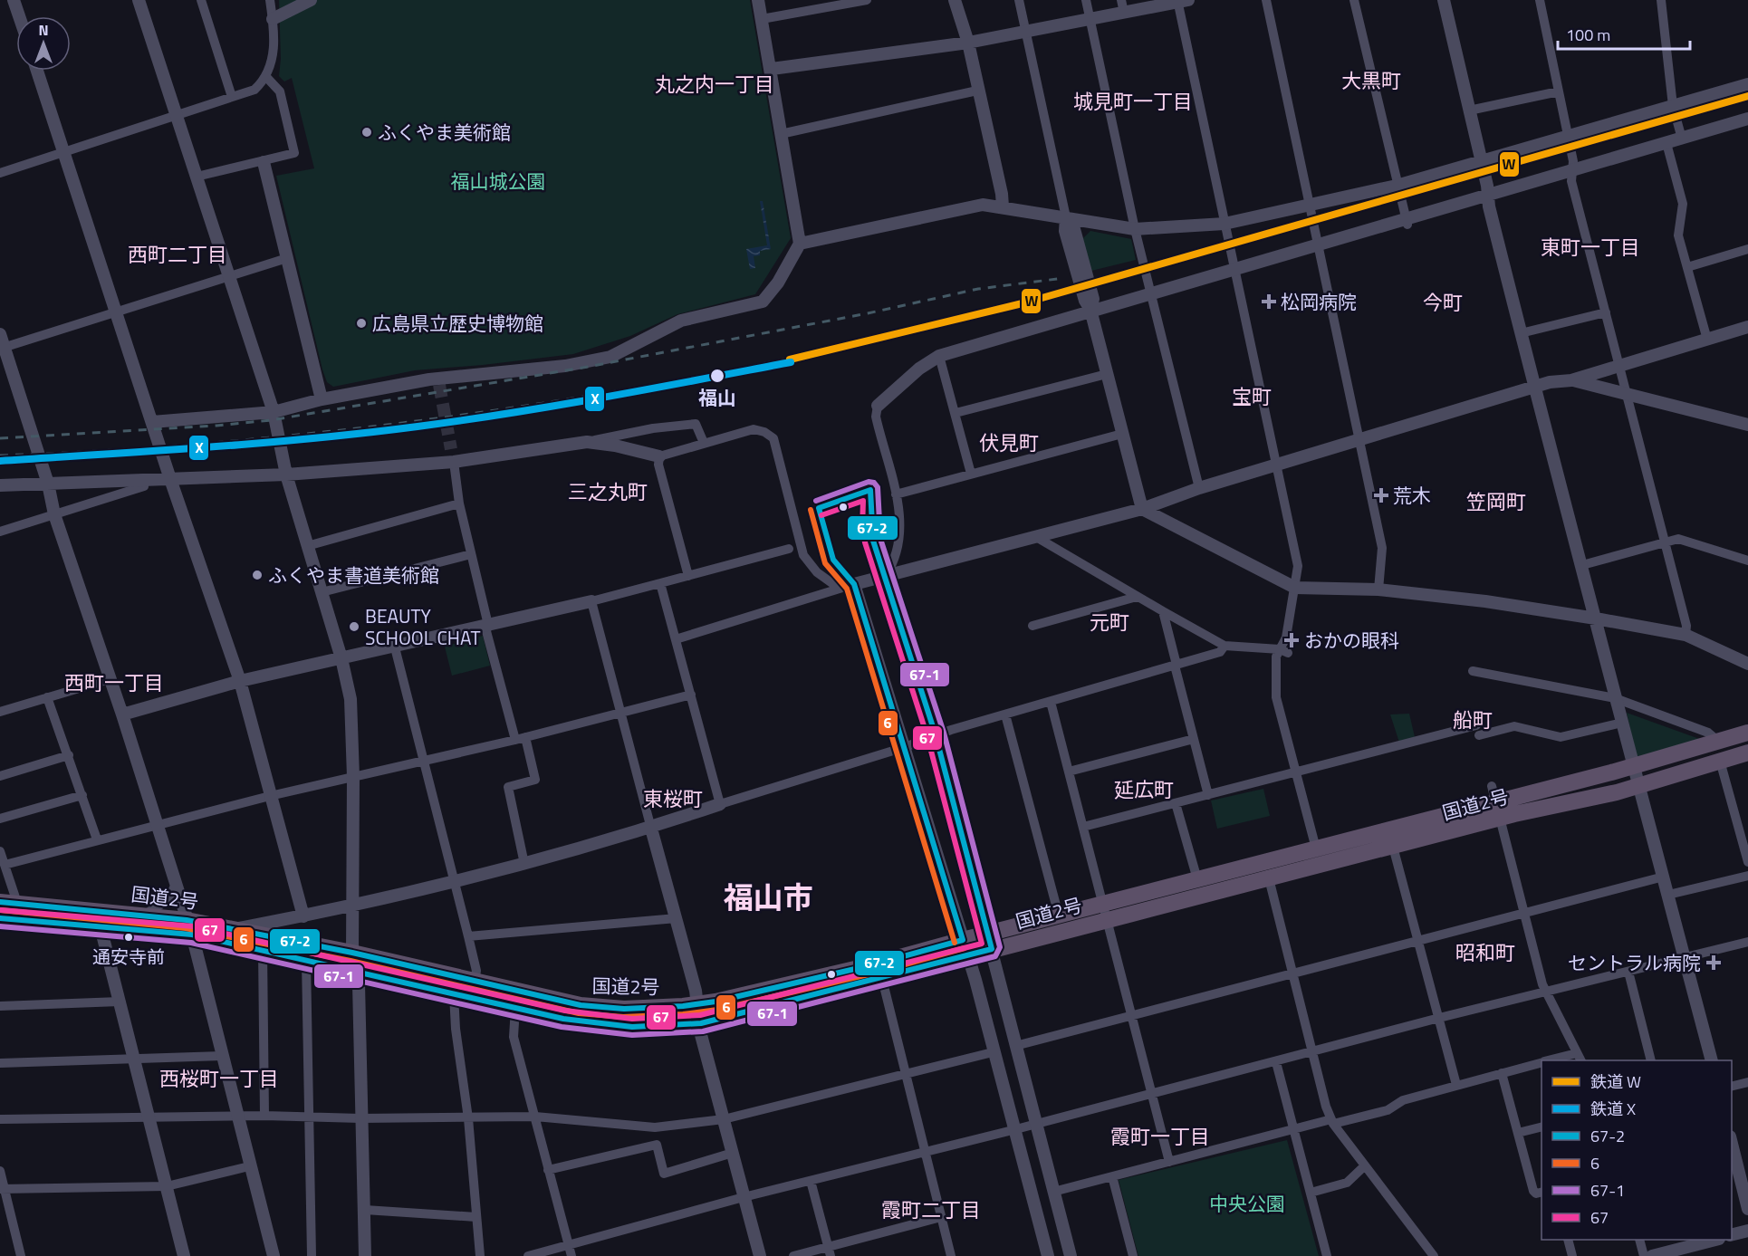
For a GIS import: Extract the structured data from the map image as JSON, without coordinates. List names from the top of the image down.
{
  "streets": {
    "highway": ["国道2号"]
  },
  "districts": [
    "大黒町",
    "丸之内一丁目",
    "城見町一丁目",
    "東町一丁目",
    "西町二丁目",
    "今町",
    "宝町",
    "伏見町",
    "三之丸町",
    "笠岡町",
    "元町",
    "西町一丁目",
    "船町",
    "延広町",
    "東桜町",
    "福山市",
    "昭和町",
    "西桜町一丁目",
    "霞町一丁目",
    "霞町二丁目"
  ],
  "parks": ["福山城公園", "中央公園"],
  "places": {
    "other": [
      "ふくやま美術館",
      "広島県立歴史博物館",
      "福山",
      "ふくやま書道美術館",
      "BEAUTY SCHOOL CHAT",
      "通安寺前"
    ],
    "health": [
      "松岡病院",
      "荒木",
      "おかの眼科",
      "セントラル病院"
    ]
  },
  "lines": [
    "rail line W",
    "rail line X",
    "transit line 67-1",
    "transit line 67-2",
    "transit line 67",
    "transit line 6"
  ],
  "legend": [
    "鉄道 W",
    "鉄道 X",
    "67-2",
    "6",
    "67-1",
    "67"
  ],
  "scale_bar": "100 m",
  "north": "top"
}
